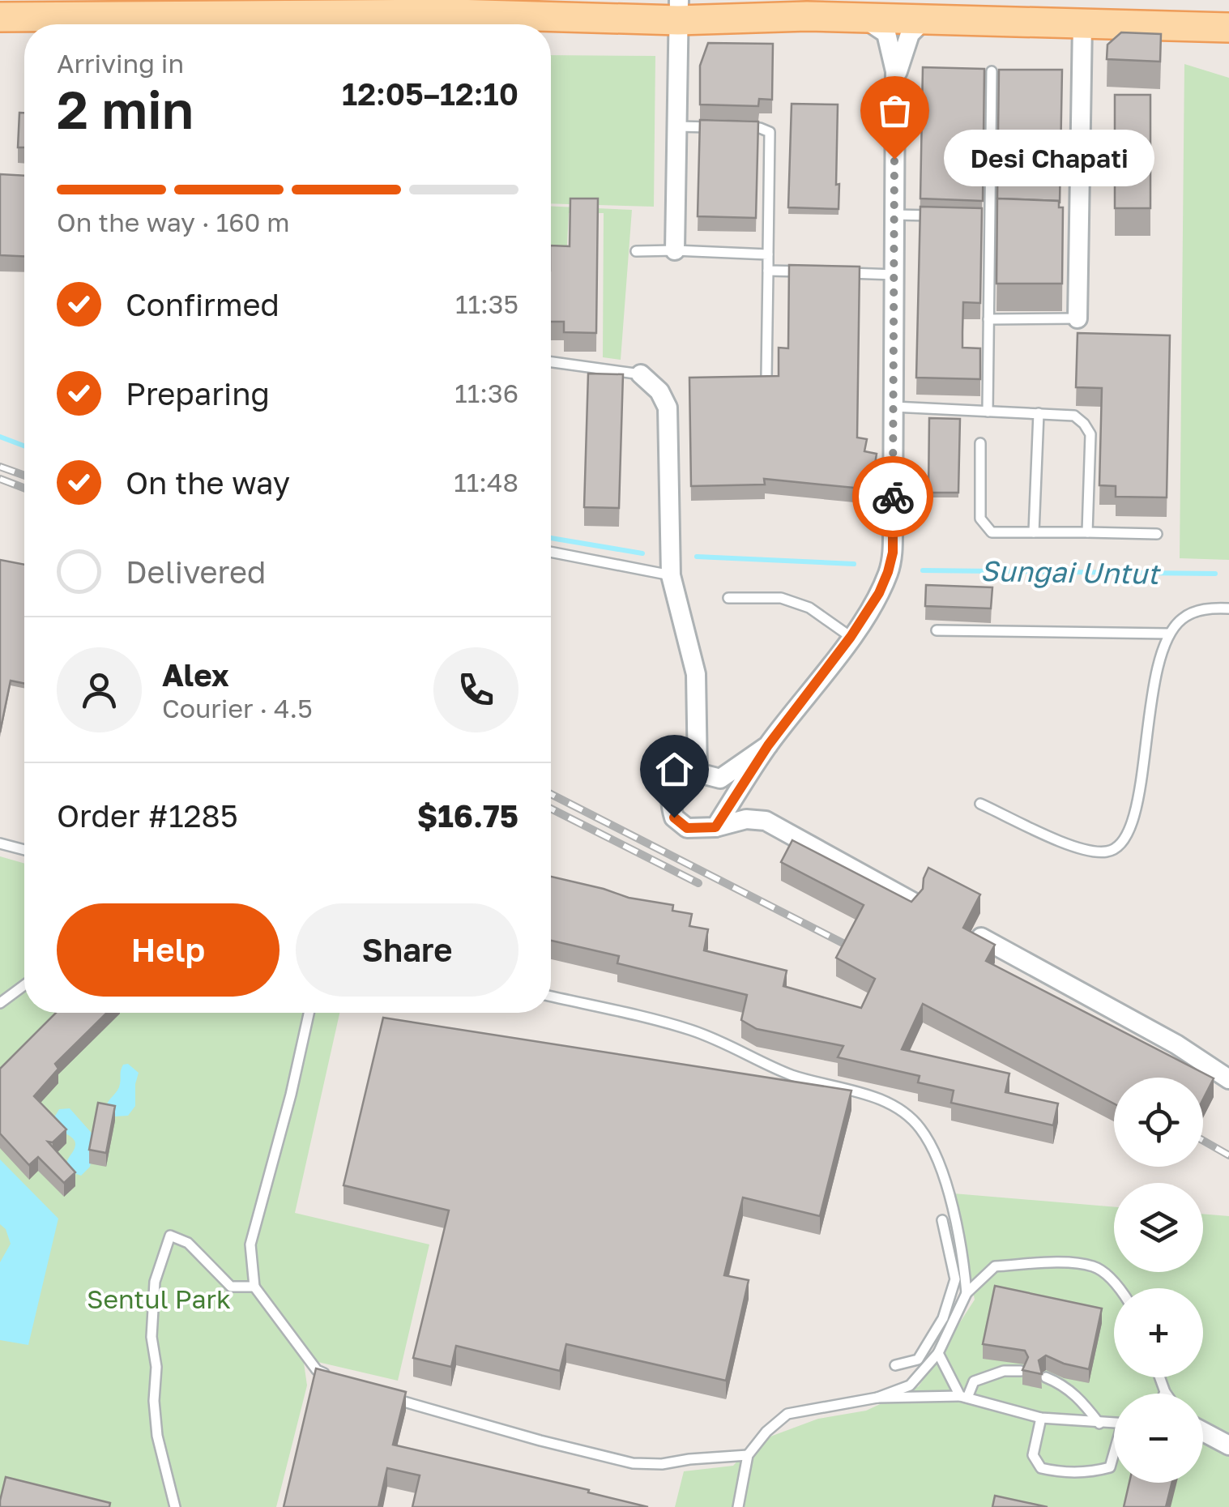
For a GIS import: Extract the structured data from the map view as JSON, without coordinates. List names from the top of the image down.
{
  "water": ["Sungai Untut"],
  "parks": ["Sentul Park"],
  "places": ["Desi Chapati"],
  "page": {
    "heading": ["2 min", "Arriving in", "12:05–12:10"],
    "panel": [
      "Alex",
      "Courier · 4.5",
      "Order #1285",
      "$16.75"
    ],
    "bubble": "Desi Chapati",
    "bar": "On the way · 160 m",
    "list": [
      ["Confirmed", "11:35"],
      ["Preparing", "11:36"],
      ["On the way", "11:48"],
      "Delivered"
    ],
    "buttons": ["Help", "Share"],
    "map_buttons": ["+", "−"]
  }
}
